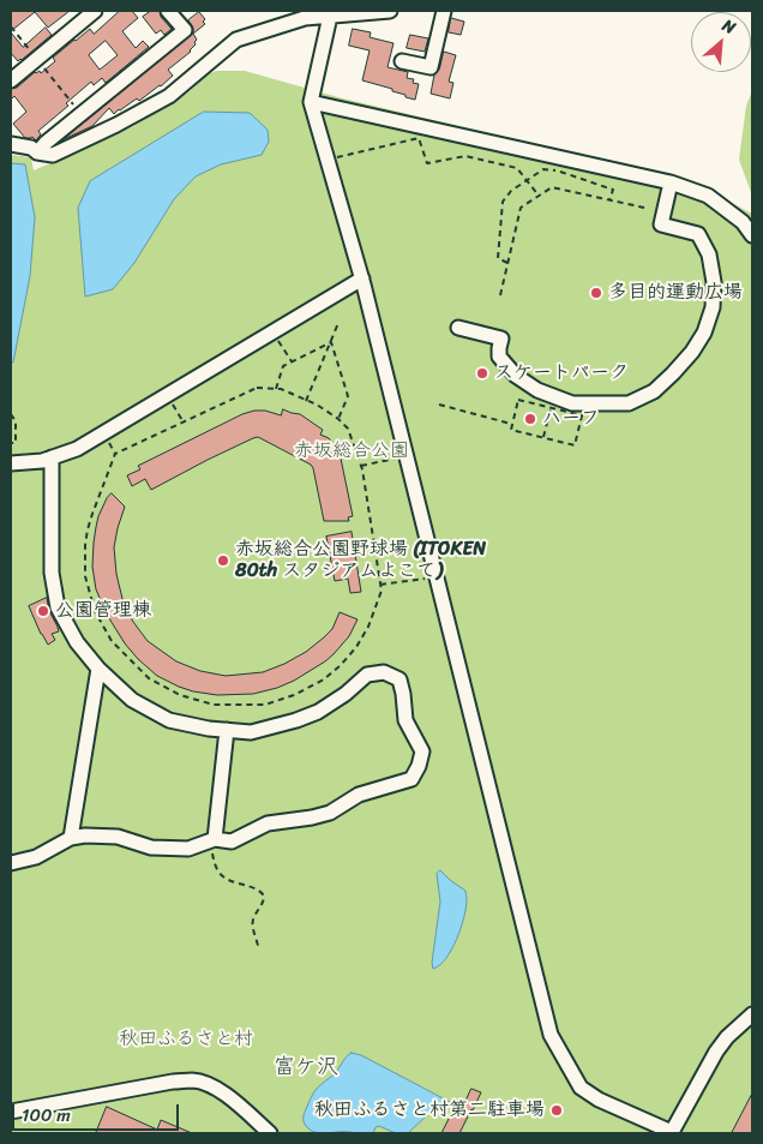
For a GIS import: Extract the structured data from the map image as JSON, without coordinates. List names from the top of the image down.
{
  "districts": ["富ケ沢"],
  "parks": ["赤坂総合公園", "秋田ふるさと村"],
  "places": [
    "多目的運動広場",
    "スケートパーク",
    "ハーフ",
    "赤坂総合公園野球場 (ITOKEN 80th スタジアムよこて)",
    "公園管理棟",
    "秋田ふるさと村第二駐車場"
  ],
  "scale_bar": "100 m",
  "north": "top right"
}
